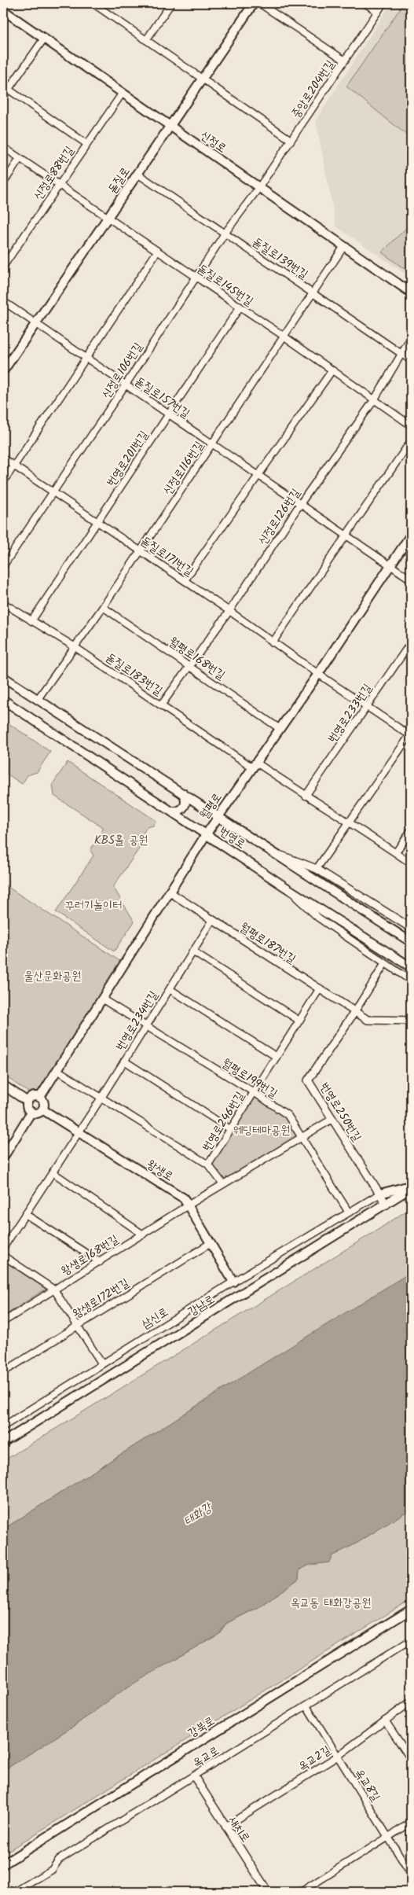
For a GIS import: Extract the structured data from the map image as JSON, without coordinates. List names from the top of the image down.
{
  "streets": {
    "main road": [
      "신정로",
      "돋질로",
      "월평로",
      "번영로",
      "왕생로",
      "강남로",
      "강북로"
    ],
    "street": [
      "중앙로204번길",
      "신정로88번길",
      "돋질로139번길",
      "돋질로145번길",
      "신정로106번길",
      "돋질로157번길",
      "번영로201번길",
      "신정로116번길",
      "신정로126번길",
      "돋질로171번길",
      "월평로168번길",
      "돋질로183번길",
      "번영로233번길",
      "월평로187번길",
      "번영로234번길",
      "월평로199번길",
      "번영로250번길",
      "번영로246번길",
      "왕생로168번길",
      "왕생로172번길",
      "삼신로",
      "옥교로",
      "옥교2길",
      "옥교8길",
      "새치로"
    ]
  },
  "crossings": [
    ["중앙로204번길", "신정로"],
    ["중앙로204번길", "신정로106번길"],
    ["신정로", "신정로88번길"],
    ["신정로", "돋질로"],
    ["신정로", "신정로106번길"],
    ["신정로", "신정로116번길"],
    ["신정로88번길", "돋질로145번길"],
    ["돋질로", "돋질로139번길"],
    ["돋질로", "돋질로145번길"],
    ["돋질로", "돋질로157번길"],
    ["돋질로139번길", "신정로106번길"],
    ["돋질로139번길", "신정로116번길"],
    ["돋질로139번길", "신정로126번길"],
    ["돋질로145번길", "신정로106번길"],
    ["돋질로145번길", "번영로201번길"],
    ["돋질로145번길", "신정로116번길"],
    ["돋질로145번길", "신정로126번길"],
    ["신정로106번길", "돋질로157번길"],
    ["신정로106번길", "돋질로171번길"],
    ["돋질로157번길", "번영로201번길"],
    ["돋질로157번길", "신정로116번길"],
    ["돋질로157번길", "신정로126번길"],
    ["돋질로157번길", "월평로"],
    ["번영로201번길", "돋질로171번길"],
    ["번영로201번길", "돋질로183번길"],
    ["신정로116번길", "돋질로171번길"],
    ["신정로116번길", "월평로168번길"],
    ["신정로116번길", "돋질로183번길"],
    ["신정로116번길", "번영로"],
    ["신정로126번길", "돋질로171번길"],
    ["신정로126번길", "월평로168번길"],
    ["신정로126번길", "돋질로183번길"],
    ["돋질로171번길", "번영로233번길"],
    ["돋질로171번길", "월평로"],
    ["월평로168번길", "월평로"],
    ["돋질로183번길", "번영로233번길"],
    ["돋질로183번길", "월평로"],
    ["월평로", "번영로"],
    ["월평로", "월평로187번길"],
    ["월평로", "월평로199번길"],
    ["월평로", "왕생로"],
    ["월평로187번길", "번영로234번길"],
    ["월평로187번길", "번영로250번길"],
    ["월평로187번길", "번영로246번길"],
    ["번영로234번길", "월평로199번길"],
    ["번영로234번길", "왕생로"],
    ["월평로199번길", "번영로246번길"],
    ["월평로199번길", "왕생로168번길"],
    ["월평로199번길", "삼신로"],
    ["번영로250번길", "왕생로168번길"],
    ["번영로250번길", "강남로"],
    ["번영로250번길", "삼신로"],
    ["번영로246번길", "왕생로168번길"],
    ["왕생로", "왕생로168번길"],
    ["왕생로", "왕생로172번길"],
    ["왕생로", "삼신로"],
    ["옥교로", "옥교8길"],
    ["옥교로", "새치로"],
    ["옥교2길", "옥교8길"],
    ["옥교2길", "새치로"]
  ],
  "water": ["태화강"],
  "parks": [
    "KBS홀 공원",
    "꾸러기놀이터",
    "울산문화공원",
    "웨딩테마공원",
    "옥교동 태화강공원"
  ]
}
